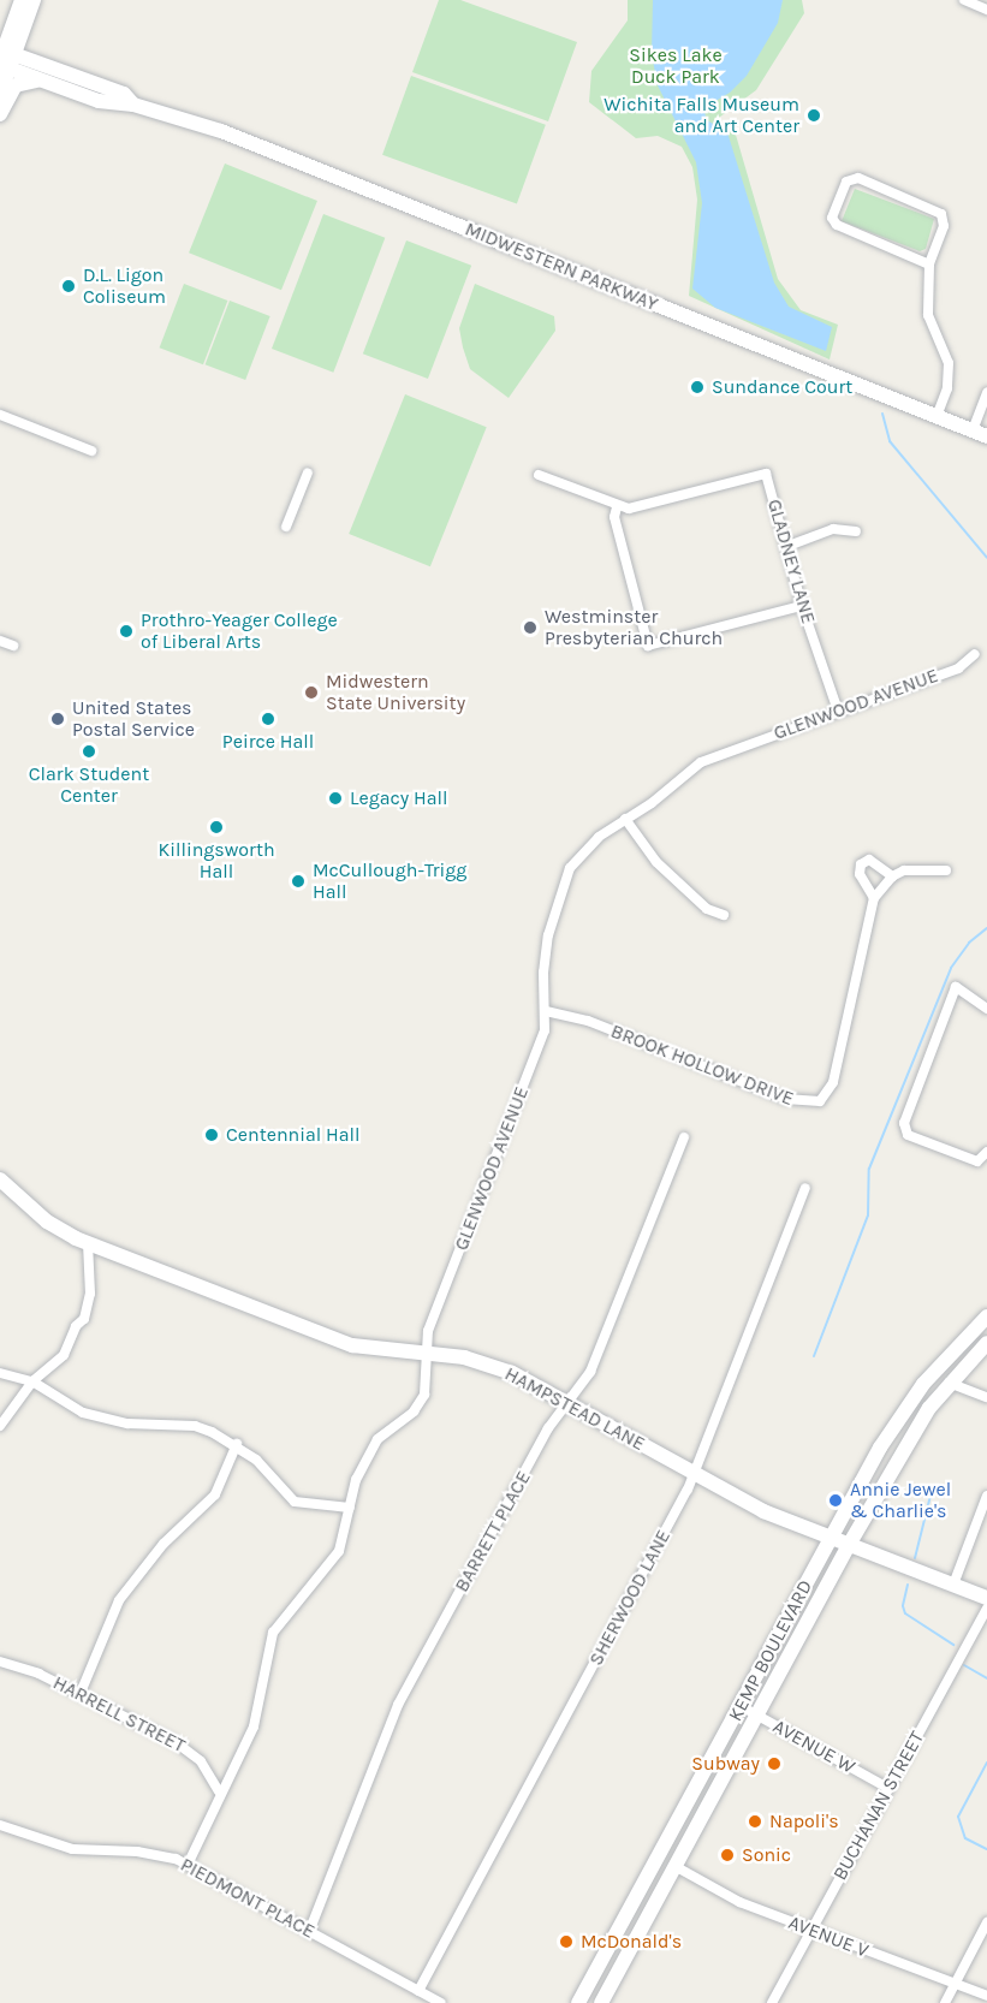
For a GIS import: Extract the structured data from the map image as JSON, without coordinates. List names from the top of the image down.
{
  "streets": {
    "main road": ["MIDWESTERN PARKWAY", "HAMPSTEAD LANE", "KEMP BOULEVARD"],
    "street": [
      "GLADNEY LANE",
      "GLENWOOD AVENUE",
      "BROOK HOLLOW DRIVE",
      "BARRETT PLACE",
      "SHERWOOD LANE",
      "HARRELL STREET",
      "AVENUE W",
      "BUCHANAN STREET",
      "PIEDMONT PLACE",
      "AVENUE V"
    ]
  },
  "crossings": [
    ["GLADNEY LANE", "GLENWOOD AVENUE"],
    ["GLENWOOD AVENUE", "BROOK HOLLOW DRIVE"],
    ["GLENWOOD AVENUE", "HAMPSTEAD LANE"],
    ["GLENWOOD AVENUE", "HARRELL STREET"],
    ["GLENWOOD AVENUE", "PIEDMONT PLACE"],
    ["HAMPSTEAD LANE", "BARRETT PLACE"],
    ["HAMPSTEAD LANE", "SHERWOOD LANE"],
    ["HAMPSTEAD LANE", "KEMP BOULEVARD"],
    ["BARRETT PLACE", "PIEDMONT PLACE"],
    ["SHERWOOD LANE", "PIEDMONT PLACE"],
    ["KEMP BOULEVARD", "AVENUE W"],
    ["KEMP BOULEVARD", "AVENUE V"],
    ["AVENUE W", "BUCHANAN STREET"],
    ["BUCHANAN STREET", "AVENUE V"]
  ],
  "parks": ["Sikes Lake Duck Park"],
  "places": [
    "Wichita Falls Museum and Art Center",
    "D.L. Ligon Coliseum",
    "Sundance Court",
    "Westminster Presbyterian Church",
    "Prothro-Yeager College of Liberal Arts",
    "Midwestern State University",
    "United States Postal Service",
    "Peirce Hall",
    "Clark Student Center",
    "Legacy Hall",
    "Killingsworth Hall",
    "McCullough-Trigg Hall",
    "Centennial Hall",
    "Annie Jewel & Charlie's",
    "Subway",
    "Napoli's",
    "Sonic",
    "McDonald's"
  ]
}
